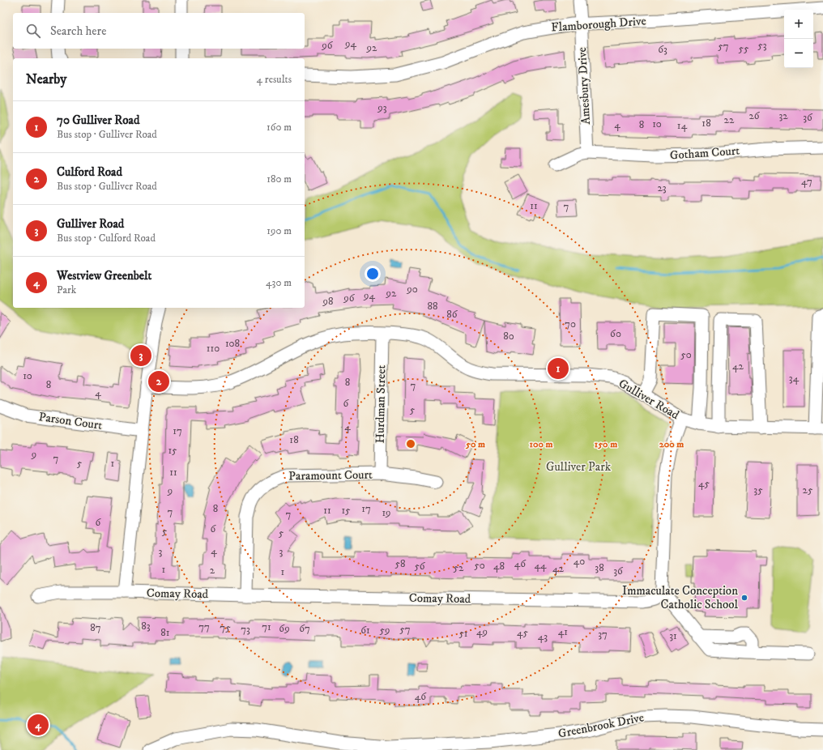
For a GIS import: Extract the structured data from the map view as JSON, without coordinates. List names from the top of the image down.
{
  "streets": {
    "street": [
      "Flamborough Drive",
      "Amesbury Drive",
      "Gotham Court",
      "Gulliver Road",
      "Hurdman Street",
      "Parson Court",
      "Paramount Court",
      "Comay Road",
      "Greenbrook Drive"
    ]
  },
  "crossings": [
    ["Flamborough Drive", "Amesbury Drive"],
    ["Amesbury Drive", "Gotham Court"],
    ["Gulliver Road", "Hurdman Street"],
    ["Hurdman Street", "Paramount Court"],
    ["Paramount Court", "Comay Road"]
  ],
  "parks": ["Gulliver Park"],
  "places": ["Immaculate Conception Catholic School"],
  "house_numbers": [
    "94",
    "96",
    "53",
    "57",
    "92",
    "55",
    "63",
    "93",
    "26",
    "32",
    "36",
    "22",
    "18",
    "10",
    "4",
    "8",
    "14",
    "47",
    "23",
    "11",
    "7",
    "90",
    "92",
    "94",
    "96",
    "98",
    "88",
    "86",
    "70",
    "60",
    "80",
    "108",
    "110",
    "50",
    "42",
    "10",
    "34",
    "8",
    "8",
    "7",
    "4",
    "6",
    "5",
    "4",
    "17",
    "18",
    "15",
    "9",
    "7",
    "5",
    "1",
    "11",
    "45",
    "35",
    "25",
    "9",
    "8",
    "17",
    "11",
    "15",
    "7",
    "19",
    "7",
    "6",
    "6",
    "5",
    "5",
    "4",
    "3",
    "3",
    "40",
    "58",
    "46",
    "50",
    "44",
    "56",
    "48",
    "52",
    "38",
    "42",
    "1",
    "2",
    "36",
    "1",
    "83",
    "77",
    "71",
    "87",
    "75",
    "69",
    "67",
    "73",
    "57",
    "61",
    "59",
    "49",
    "41",
    "81",
    "45",
    "51",
    "37",
    "31",
    "43",
    "46"
  ],
  "page": {
    "map_buttons": ["+", "−"],
    "search": "Search here",
    "heading": ["Nearby", "4 results"],
    "list": [
      {
        "mark": "1",
        "name": "70 Gulliver Road",
        "note": "Bus stop · Gulliver Road",
        "value": "160 m"
      },
      {
        "mark": "2",
        "name": "Culford Road",
        "note": "Bus stop · Gulliver Road",
        "value": "180 m"
      },
      {
        "mark": "3",
        "name": "Gulliver Road",
        "note": "Bus stop · Culford Road",
        "value": "190 m"
      },
      {
        "mark": "4",
        "name": "Westview Greenbelt",
        "note": "Park",
        "value": "430 m"
      }
    ],
    "pins": [
      "3",
      "1",
      "2",
      "4"
    ]
  },
  "rings": [
    "50 m",
    "100 m",
    "150 m",
    "200 m"
  ]
}
